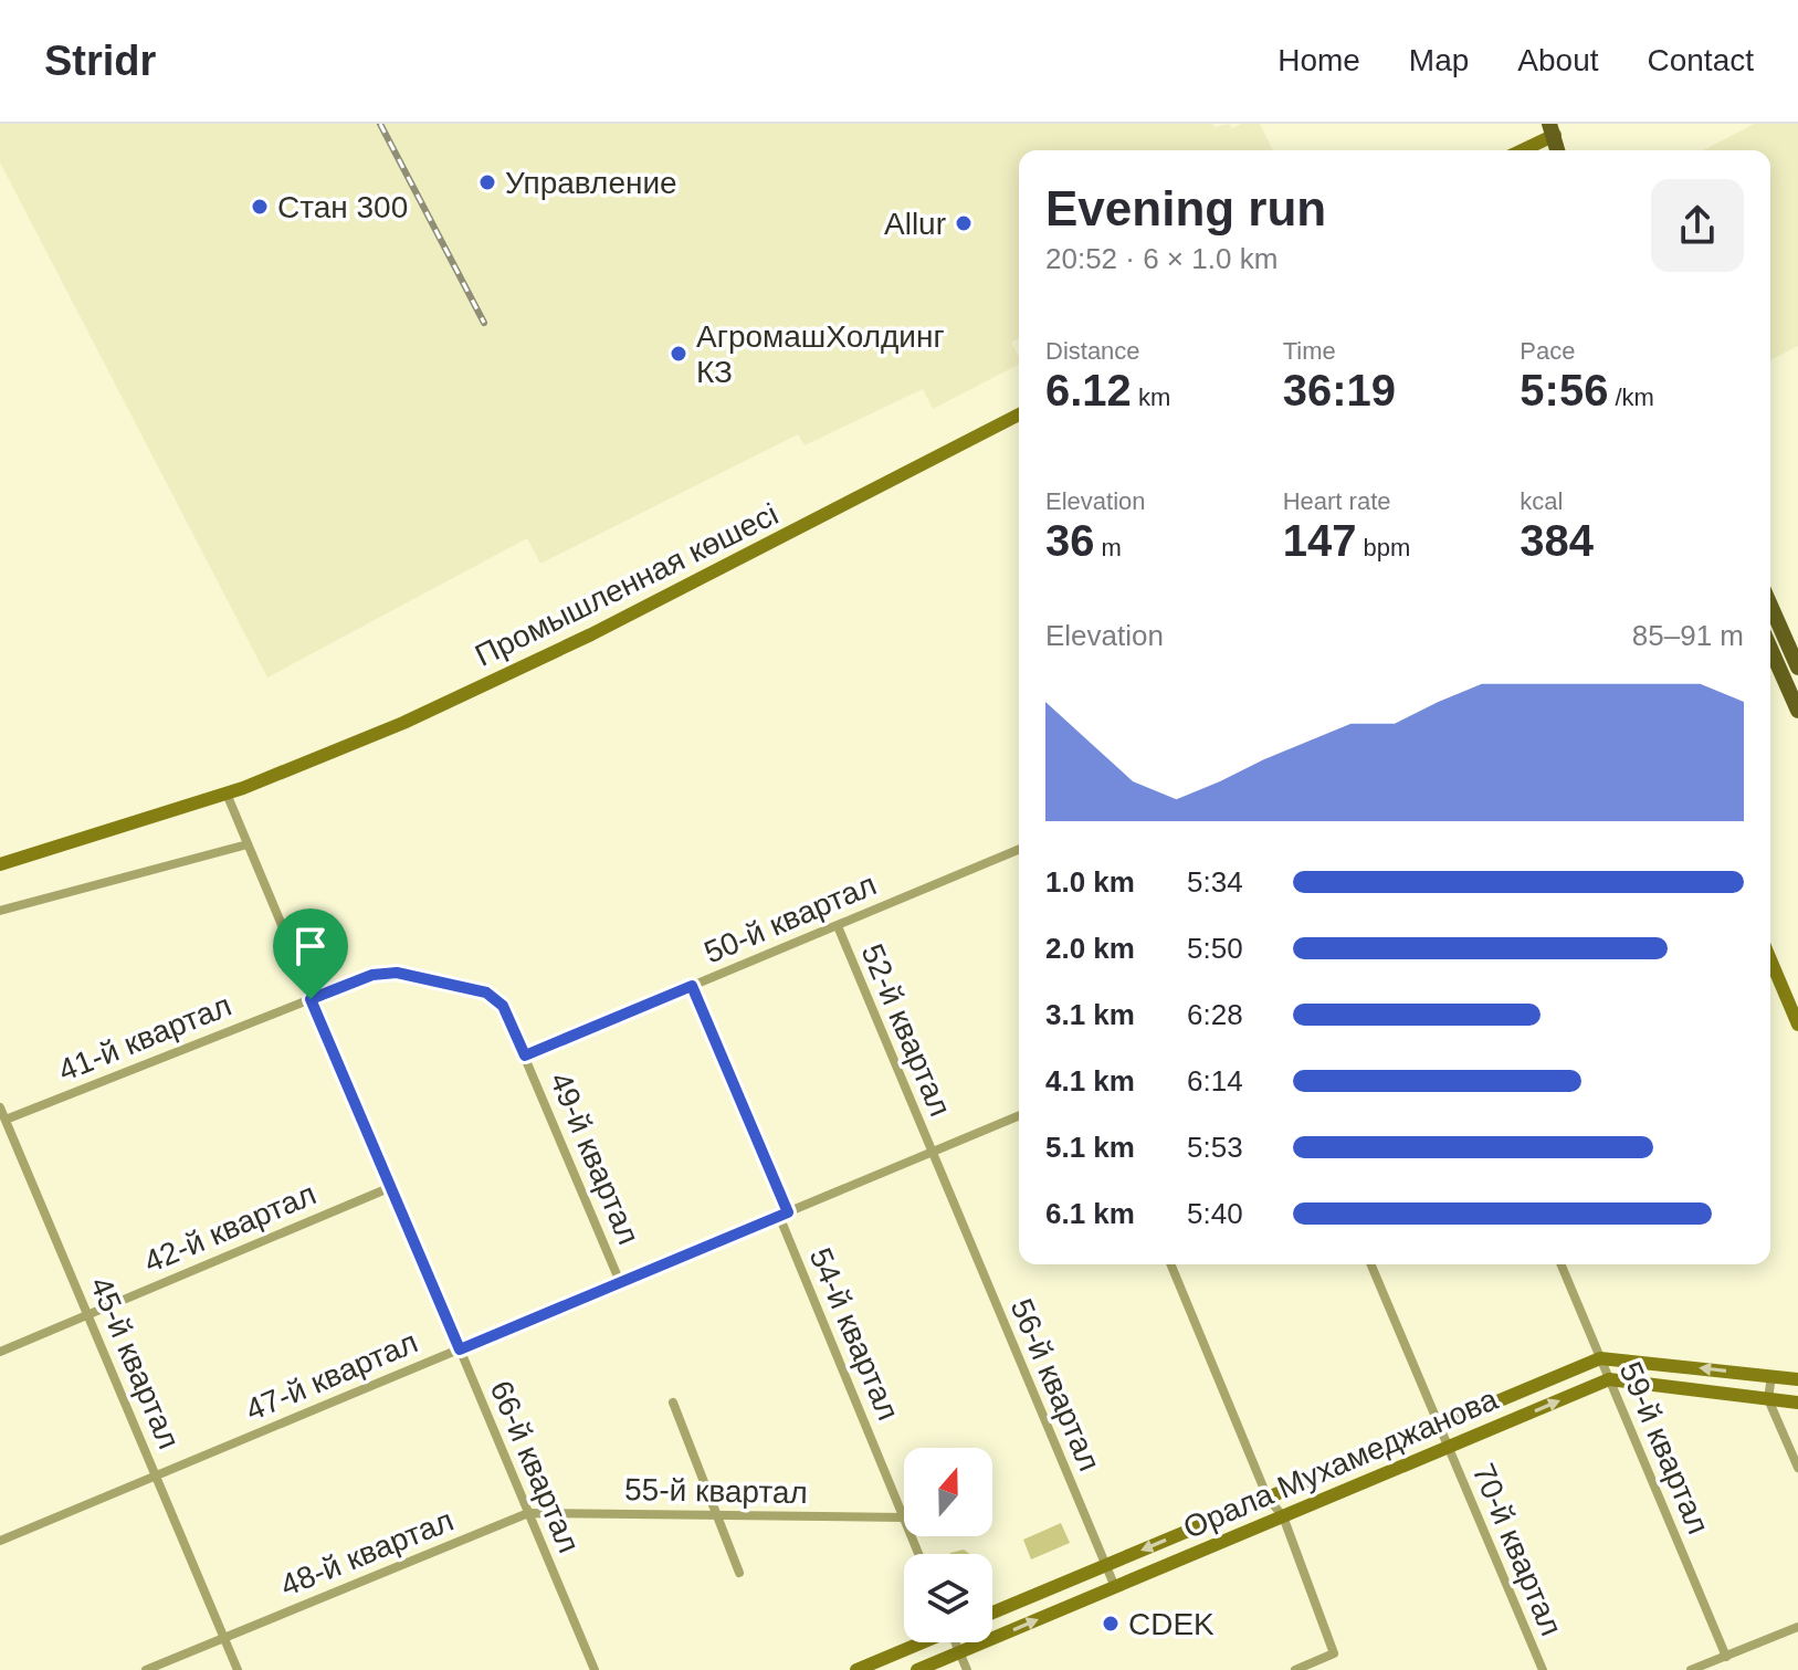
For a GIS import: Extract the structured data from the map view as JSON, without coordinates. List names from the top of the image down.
{
  "streets": {
    "street": [
      "Промышленная көшесі",
      "50-й квартал",
      "52-й квартал",
      "41-й квартал",
      "49-й квартал",
      "42-й квартал",
      "54-й квартал",
      "45-й квартал",
      "47-й квартал",
      "56-й квартал",
      "59-й квартал",
      "Орала Мухамеджанова",
      "66-й квартал",
      "55-й квартал",
      "70-й квартал",
      "48-й квартал"
    ]
  },
  "crossings": [
    ["Промышленная көшесі", "66-й квартал"],
    ["50-й квартал", "52-й квартал"],
    ["50-й квартал", "49-й квартал"],
    ["50-й квартал", "54-й квартал"],
    ["52-й квартал", "47-й квартал"],
    ["52-й квартал", "56-й квартал"],
    ["41-й квартал", "49-й квартал"],
    ["41-й квартал", "45-й квартал"],
    ["41-й квартал", "66-й квартал"],
    ["49-й квартал", "47-й квартал"],
    ["42-й квартал", "45-й квартал"],
    ["42-й квартал", "66-й квартал"],
    ["54-й квартал", "47-й квартал"],
    ["54-й квартал", "55-й квартал"],
    ["45-й квартал", "47-й квартал"],
    ["45-й квартал", "48-й квартал"],
    ["47-й квартал", "56-й квартал"],
    ["47-й квартал", "66-й квартал"],
    ["56-й квартал", "Орала Мухамеджанова"],
    ["59-й квартал", "Орала Мухамеджанова"],
    ["Орала Мухамеджанова", "70-й квартал"],
    ["66-й квартал", "55-й квартал"],
    ["66-й квартал", "48-й квартал"],
    ["55-й квартал", "48-й квартал"]
  ],
  "places": [
    "Управление",
    "Стан 300",
    "Allur",
    "АгромашХолдинг КЗ",
    "CDEK"
  ],
  "north": "top",
  "page": {
    "header": "Stridr",
    "nav": [
      "Home",
      "Map",
      "About",
      "Contact"
    ],
    "heading": ["Evening run", "20:52 · 6 × 1.0 km"],
    "stats": [
      ["Distance", "6.12 km"],
      ["Time", "36:19"],
      ["Pace", "5:56 /km"],
      ["Elevation", "36 m"],
      ["Heart rate", "147 bpm"],
      ["kcal", "384"]
    ],
    "chart": ["Elevation", "85–91 m"],
    "list": [
      {
        "name": "1.0 km",
        "note": "5:34"
      },
      {
        "name": "2.0 km",
        "note": "5:50"
      },
      {
        "name": "3.1 km",
        "note": "6:28"
      },
      {
        "name": "4.1 km",
        "note": "6:14"
      },
      {
        "name": "5.1 km",
        "note": "5:53"
      },
      {
        "name": "6.1 km",
        "note": "5:40"
      }
    ]
  }
}
